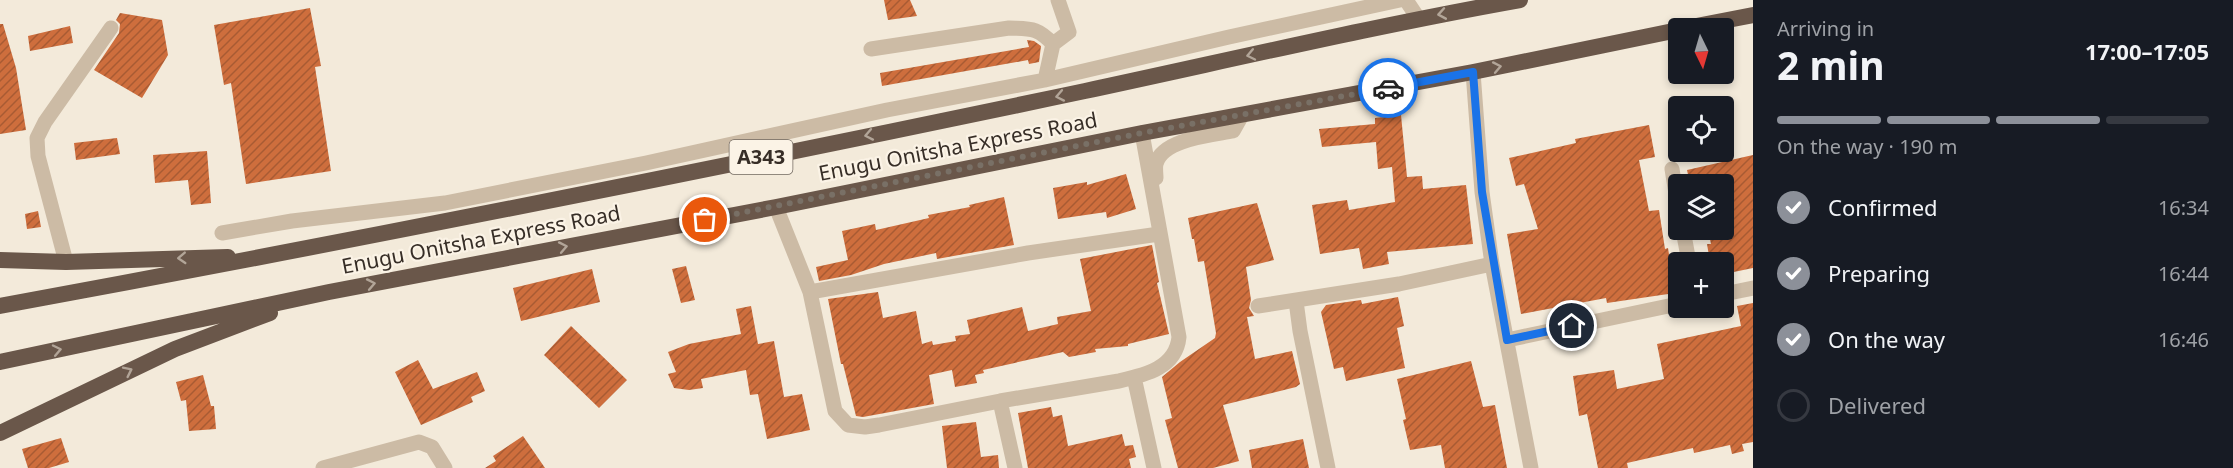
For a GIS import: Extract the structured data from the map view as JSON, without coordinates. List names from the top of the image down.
{
  "streets": {
    "highway": ["Enugu Onitsha Express Road", "A343"]
  },
  "north": "bottom",
  "page": {
    "heading": ["2 min", "Arriving in", "17:00–17:05"],
    "map_buttons": "+",
    "bar": "On the way · 190 m",
    "list": [
      ["Confirmed", "16:34"],
      ["Preparing", "16:44"],
      ["On the way", "16:46"],
      "Delivered"
    ]
  }
}
